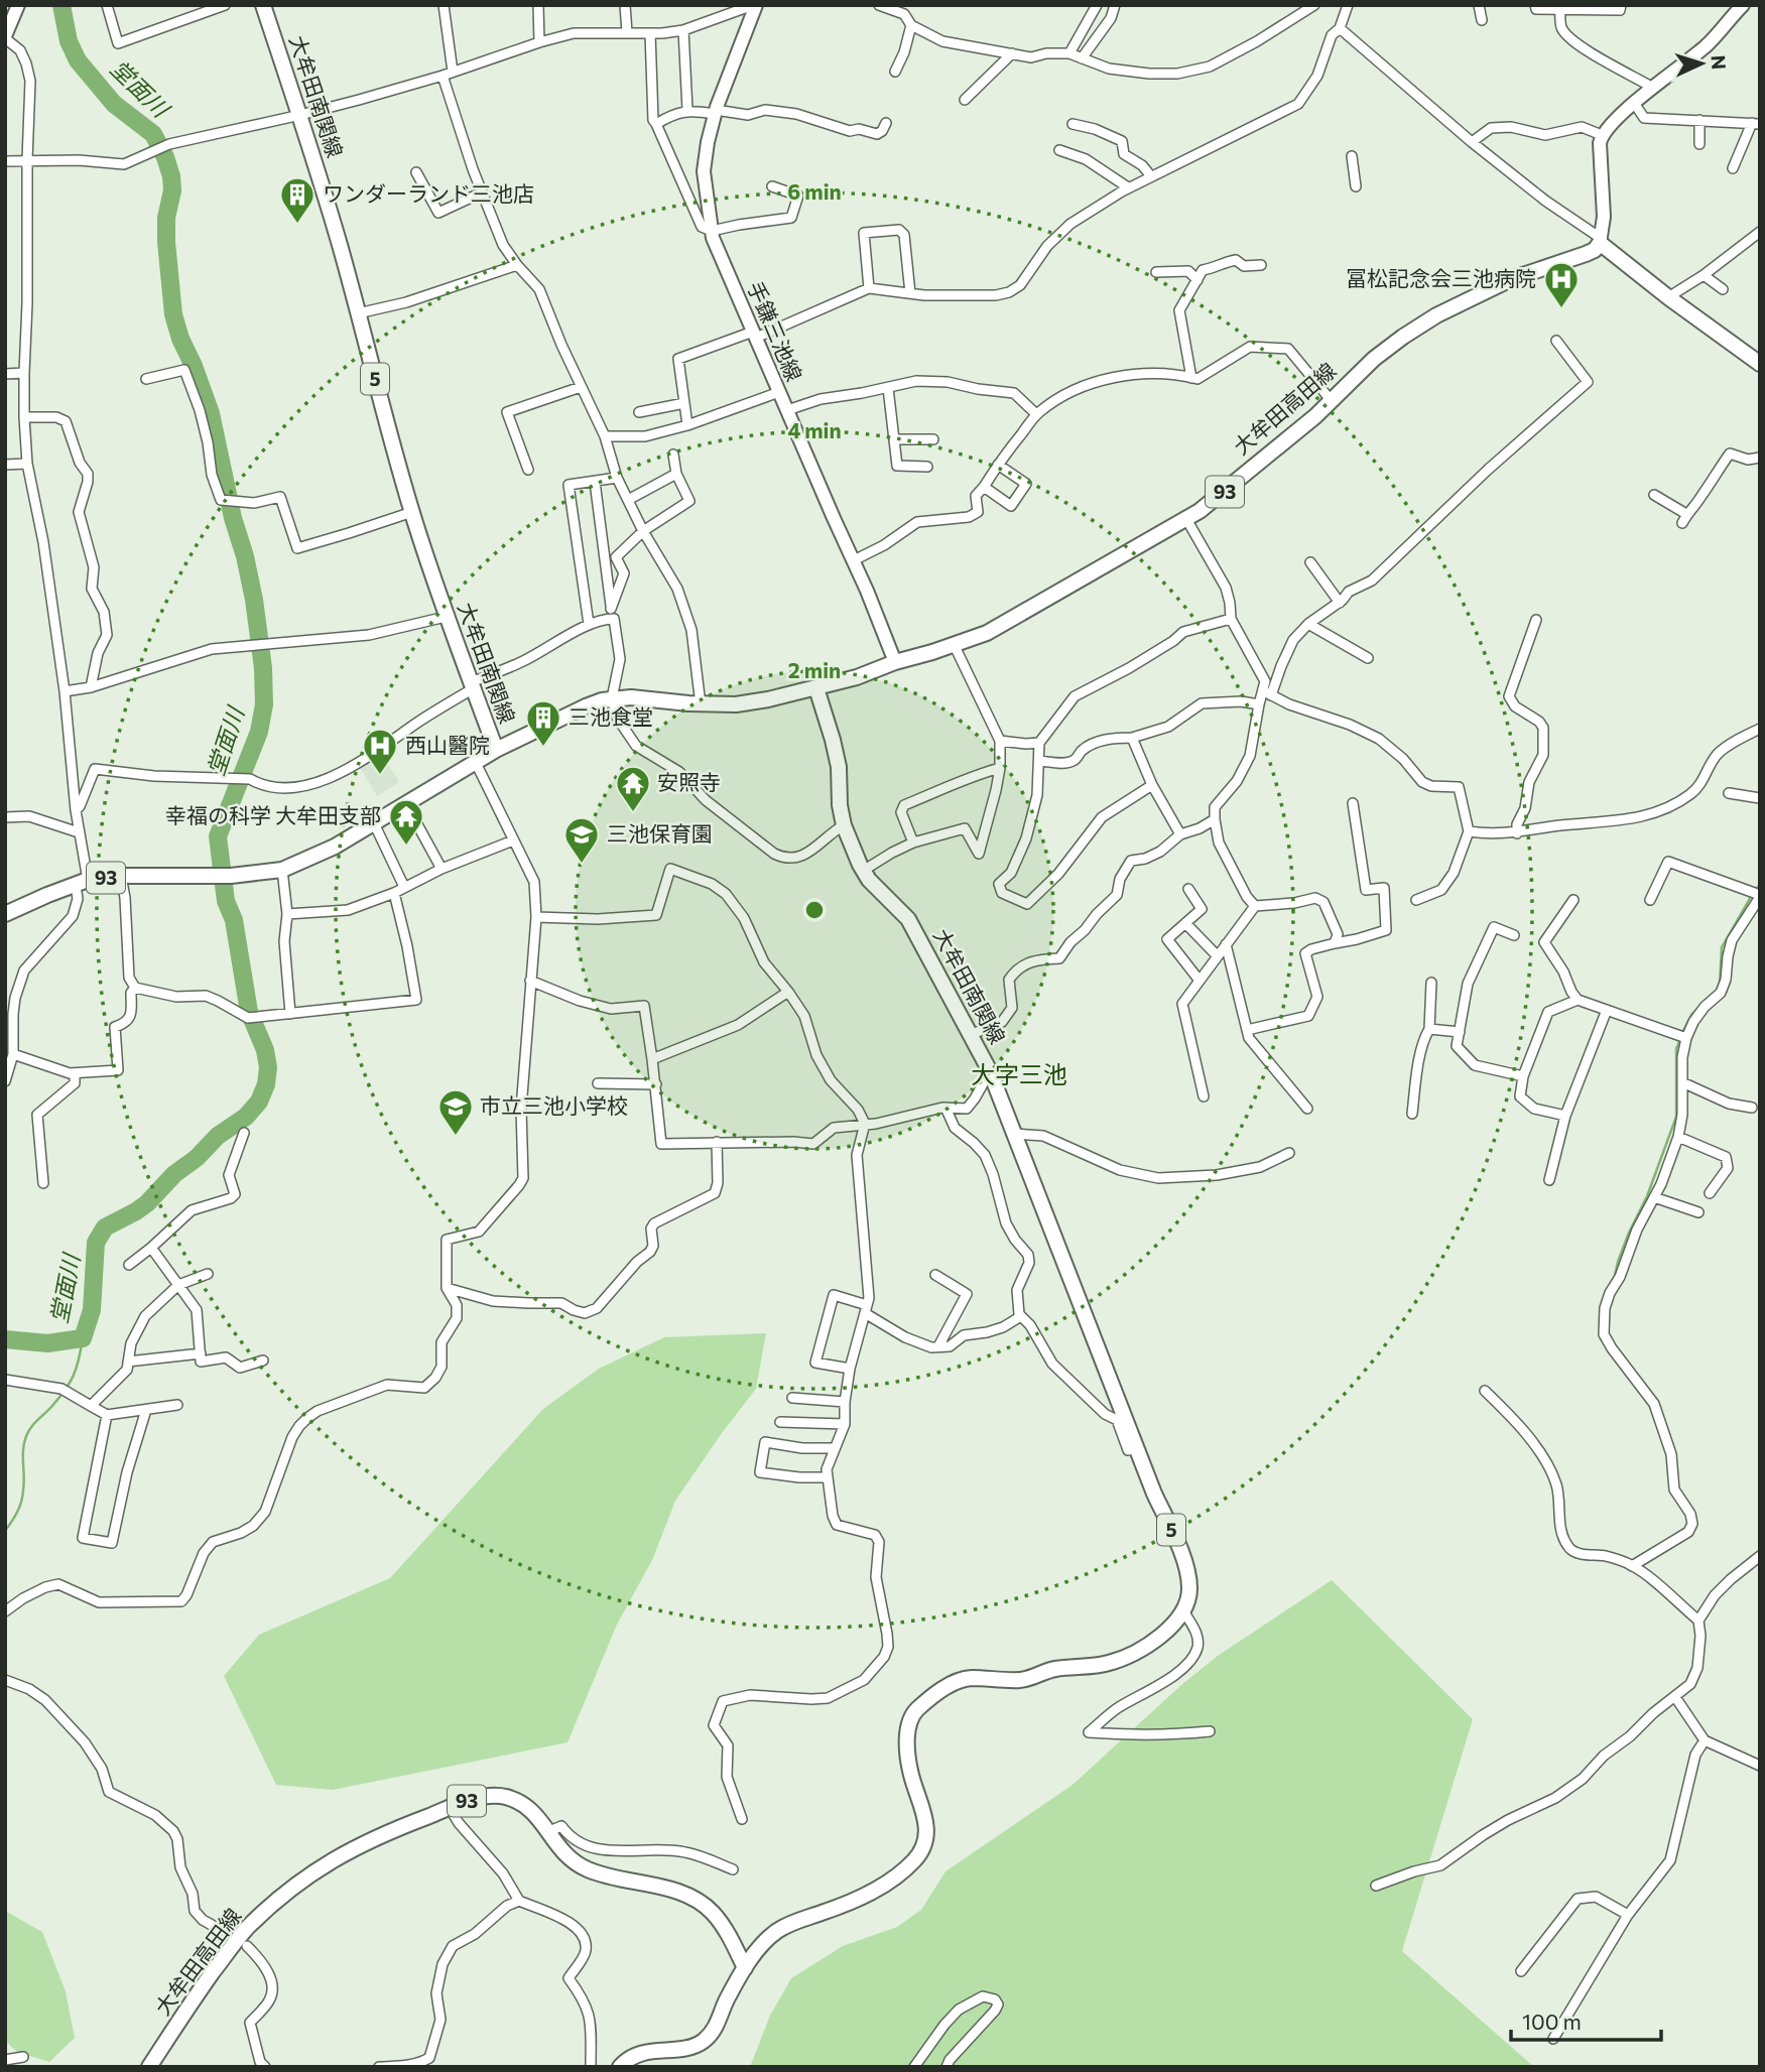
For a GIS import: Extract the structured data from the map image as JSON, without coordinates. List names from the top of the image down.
{
  "streets": {
    "main road": [
      "大牟田南関線",
      "手鎌三池線",
      "5",
      "大牟田高田線",
      "93"
    ]
  },
  "crossings": [
    ["大牟田南関線", "大牟田高田線"],
    ["大牟田南関線", "93"],
    ["手鎌三池線", "大牟田高田線"]
  ],
  "districts": ["大字三池"],
  "water": ["堂面川"],
  "places": {
    "building": ["ワンダーランド三池店", "三池食堂"],
    "hospital": ["冨松記念会三池病院", "西山醫院"],
    "temple": ["安照寺", "幸福の科学 大牟田支部"],
    "school or university": ["三池保育園", "市立三池小学校"]
  },
  "scale_bar": "100 m",
  "north": "right",
  "rings": ["6 min", "4 min", "2 min"]
}
